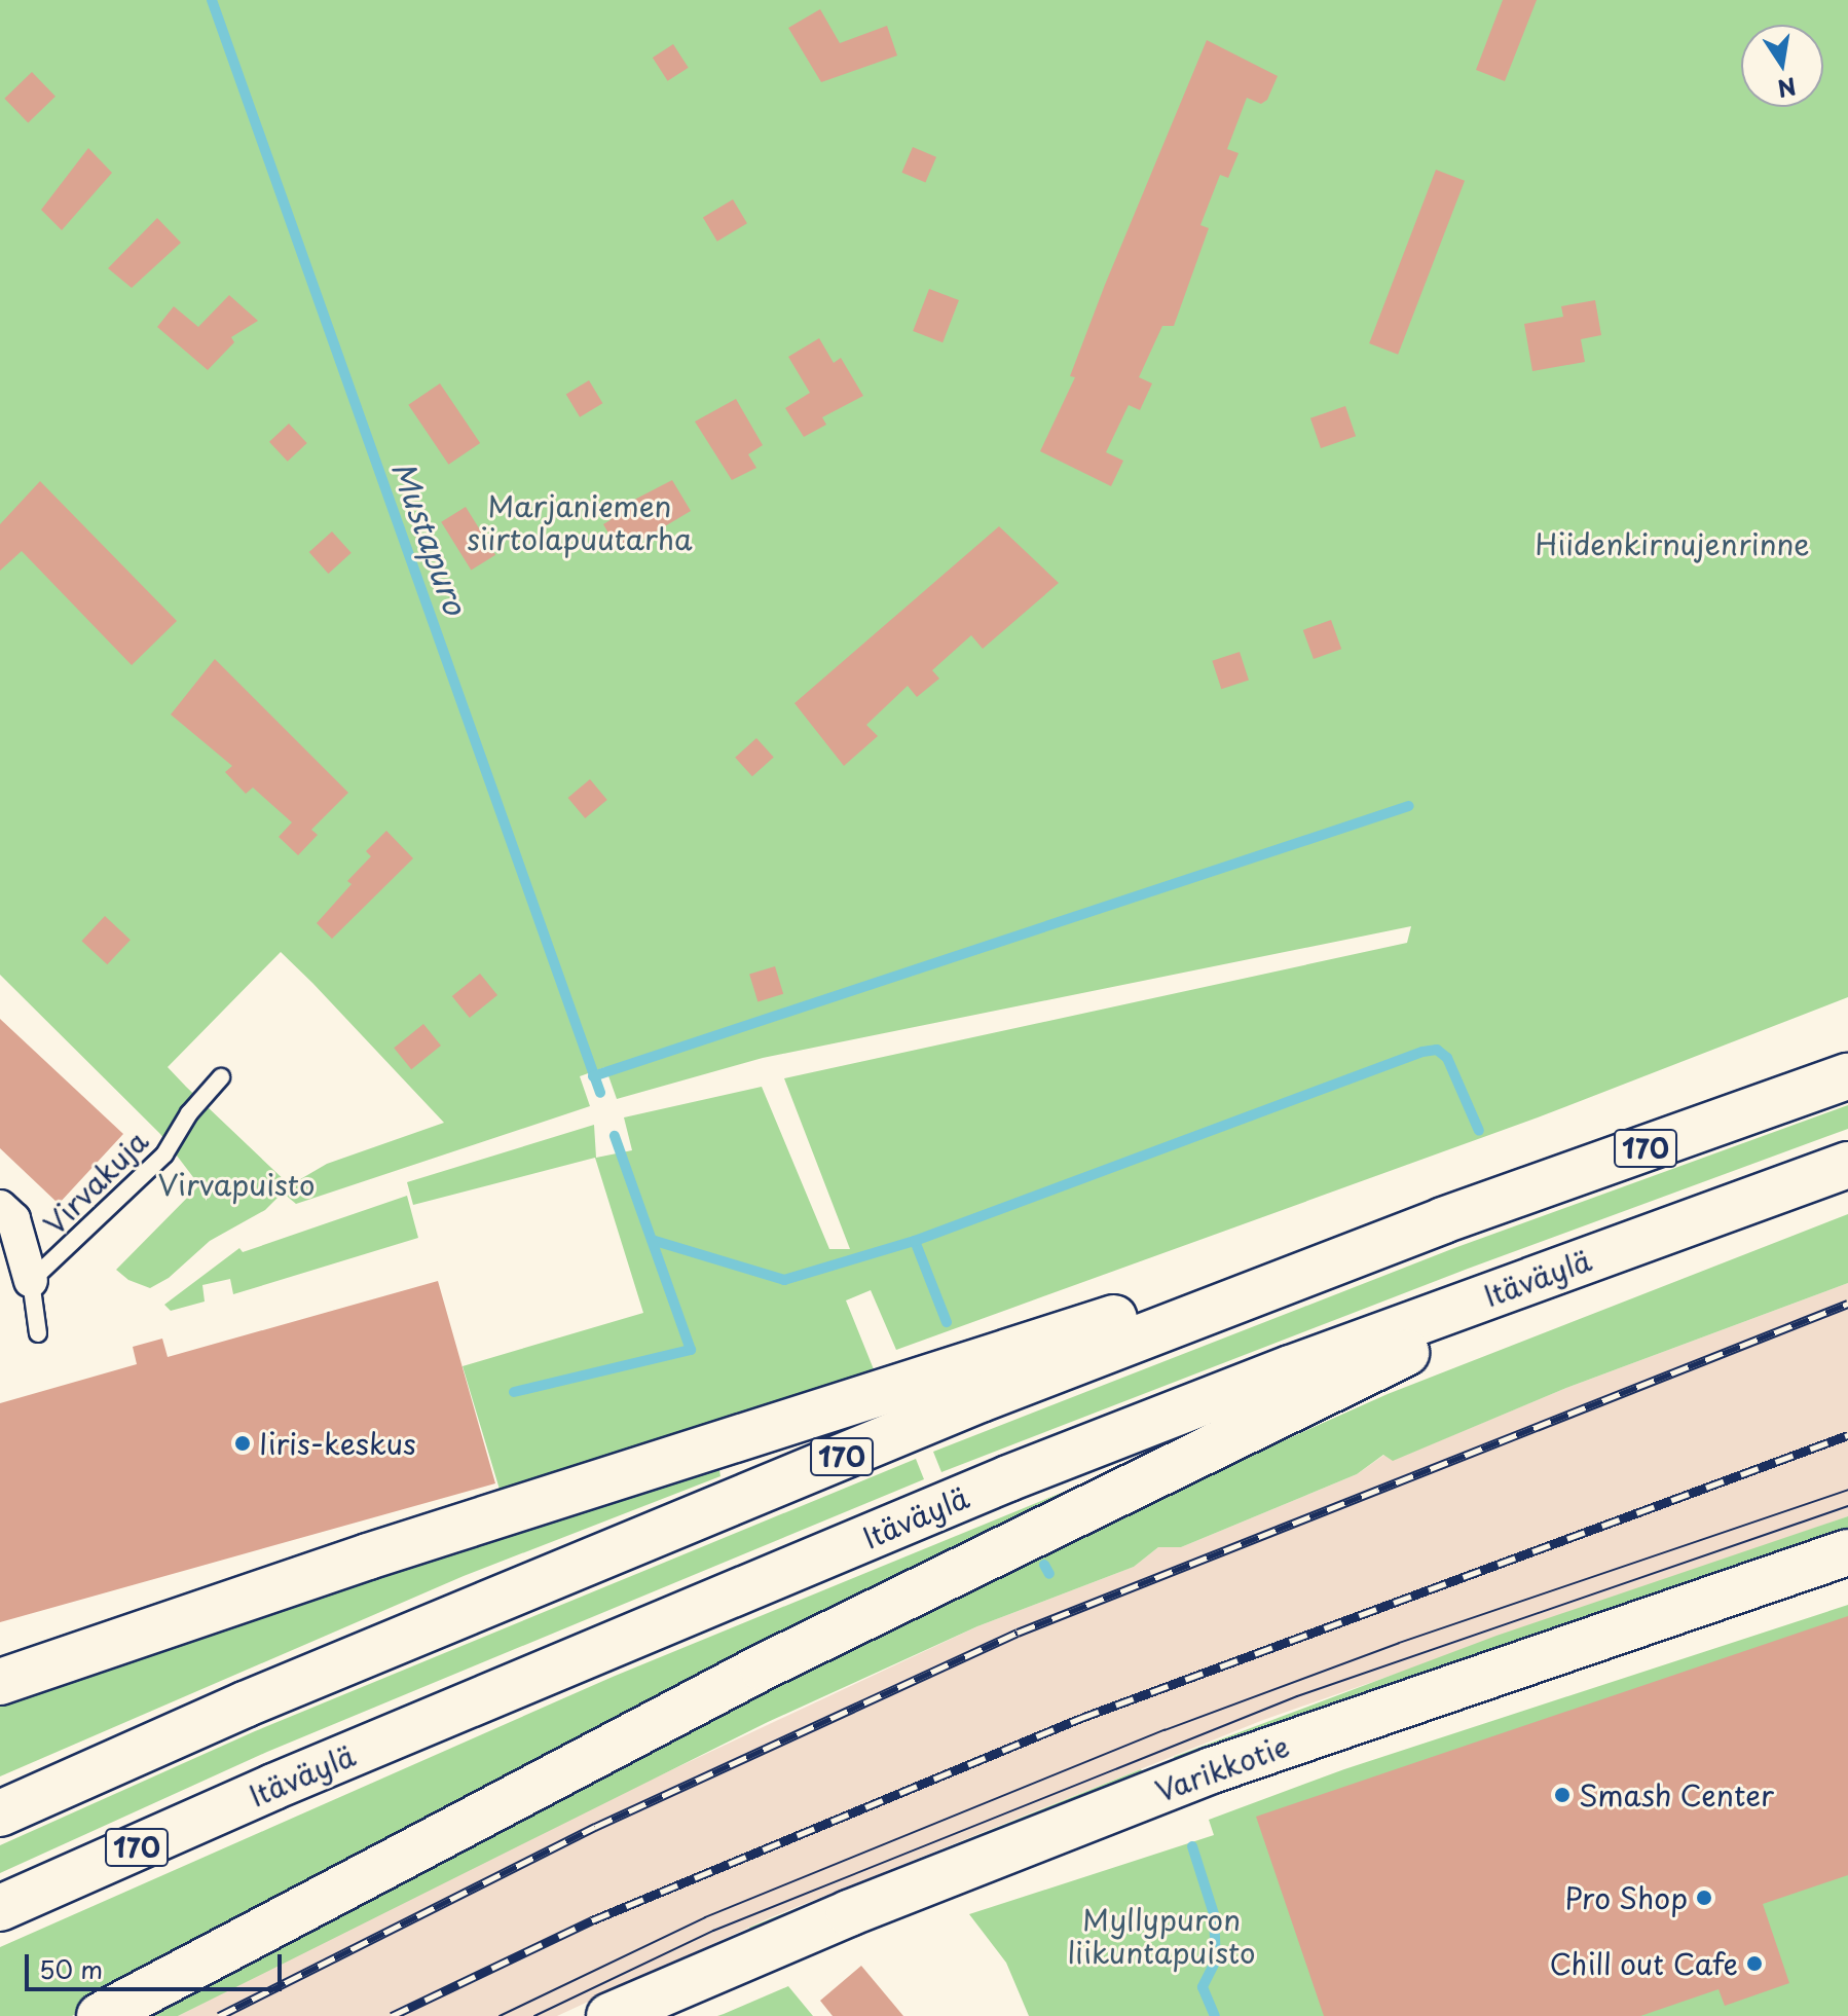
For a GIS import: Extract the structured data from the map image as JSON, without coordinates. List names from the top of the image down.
{
  "streets": {
    "main road": ["170", "Itäväylä", "Varikkotie"],
    "lane": ["Virvakuja"]
  },
  "water": ["Mustapuro"],
  "parks": [
    "Marjaniemen siirtolapuutarha",
    "Hiidenkirnujenrinne",
    "Virvapuisto",
    "Myllypuron liikuntapuisto"
  ],
  "places": [
    "Iiris-keskus",
    "Smash Center",
    "Pro Shop",
    "Chill out Cafe"
  ],
  "scale_bar": "50 m",
  "north": "bottom"
}
